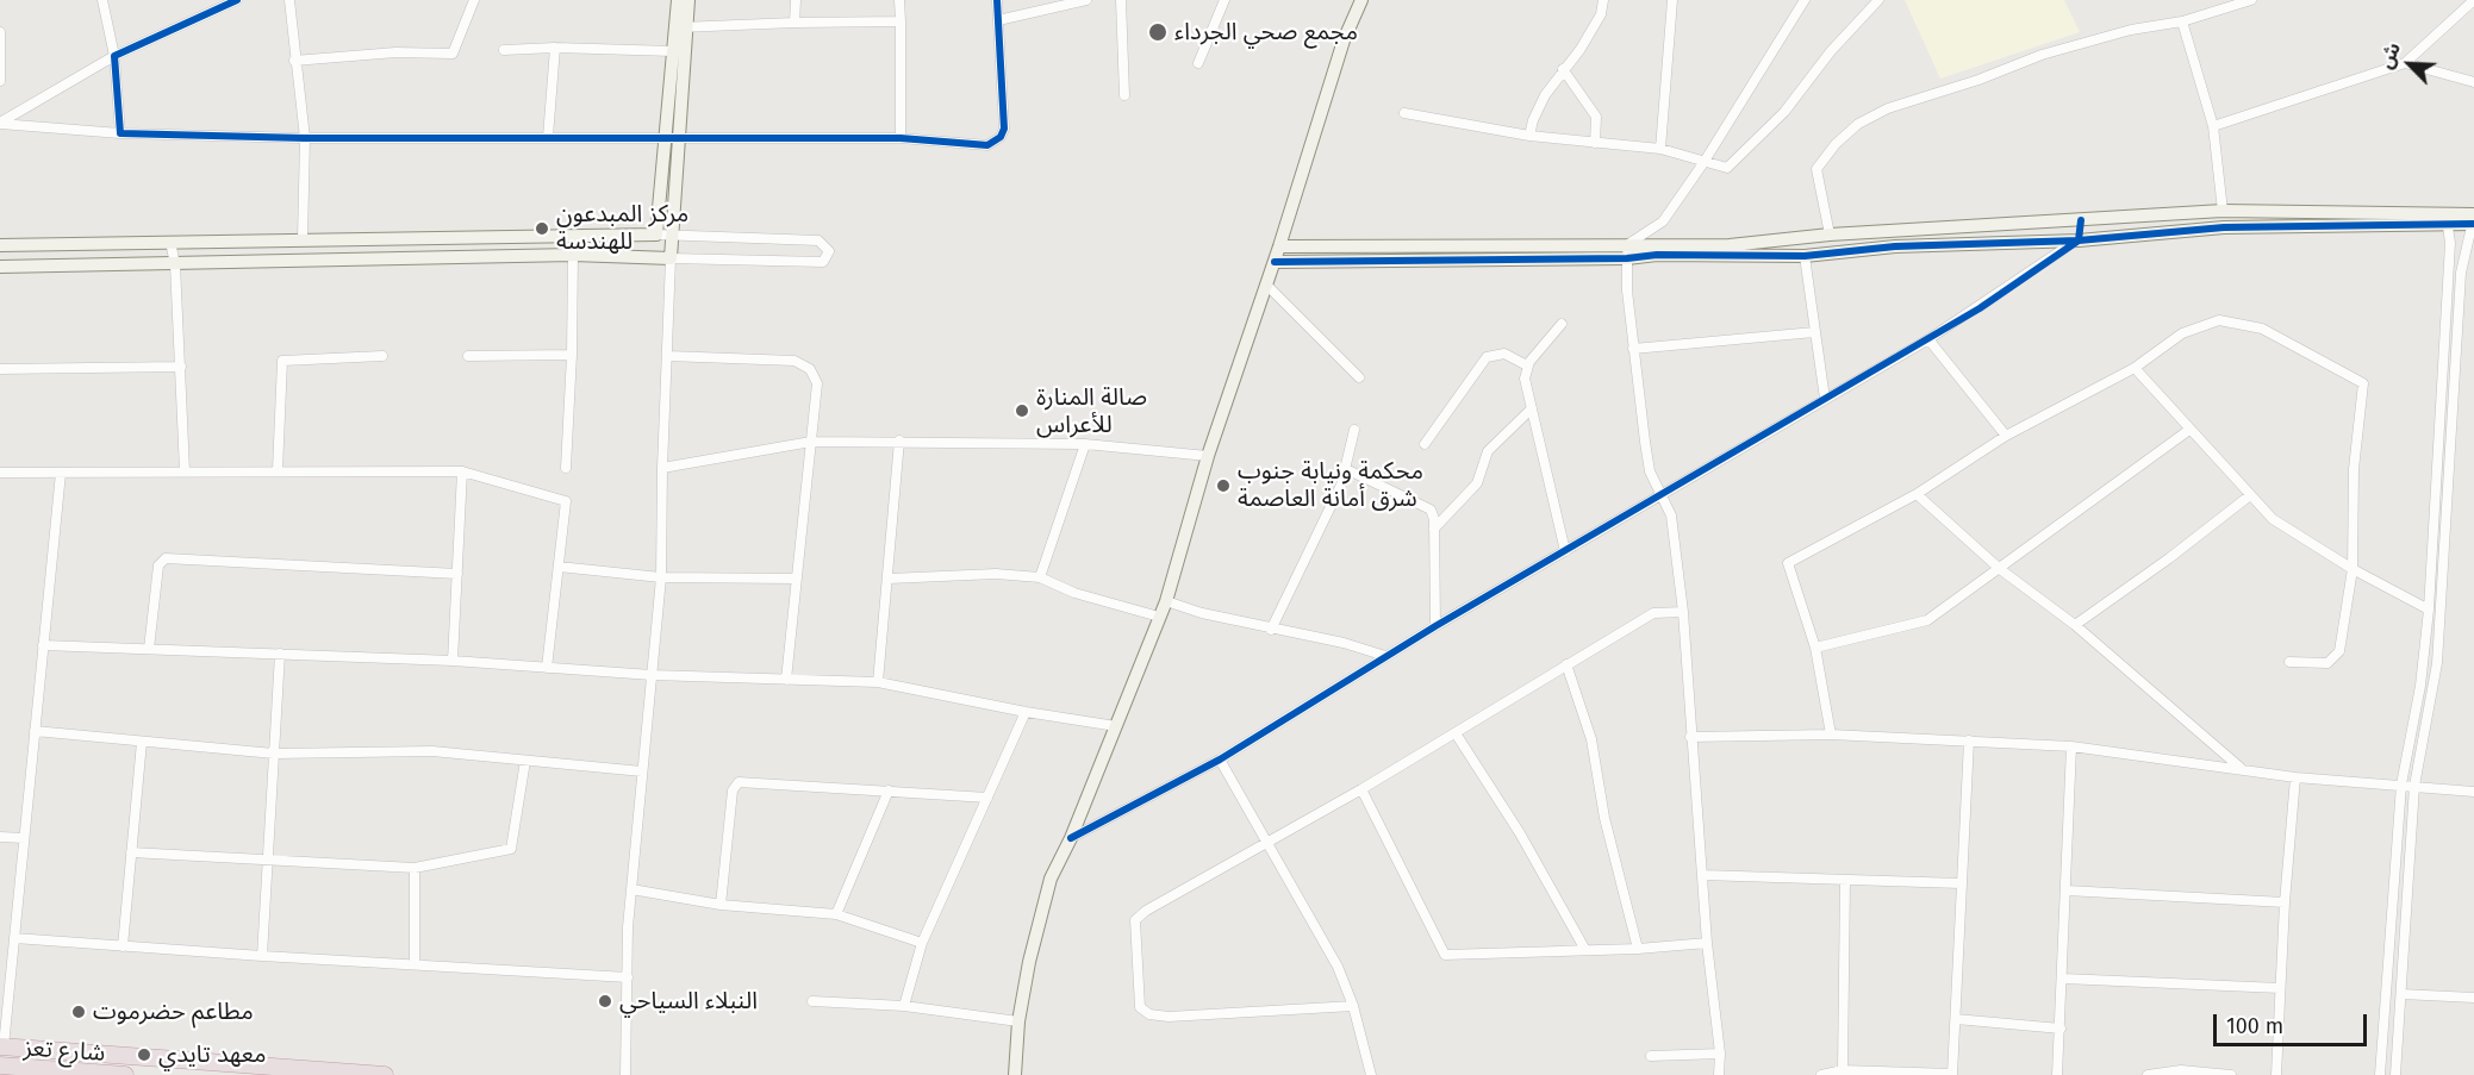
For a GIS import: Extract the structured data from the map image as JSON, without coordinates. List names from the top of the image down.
{
  "streets": {
    "highway": ["شارع تعز"]
  },
  "places": [
    "مجمع صحي الجرداء",
    "مركز المبدعون للهندسة",
    "صالة المنارة للأعراس",
    "محكمة ونيابة جنوب شرق أمانة العاصمة",
    "النبلاء السياحي",
    "مطاعم حضرموت",
    "معهد تايدي"
  ],
  "scale_bar": "100 m",
  "north": "top left"
}
